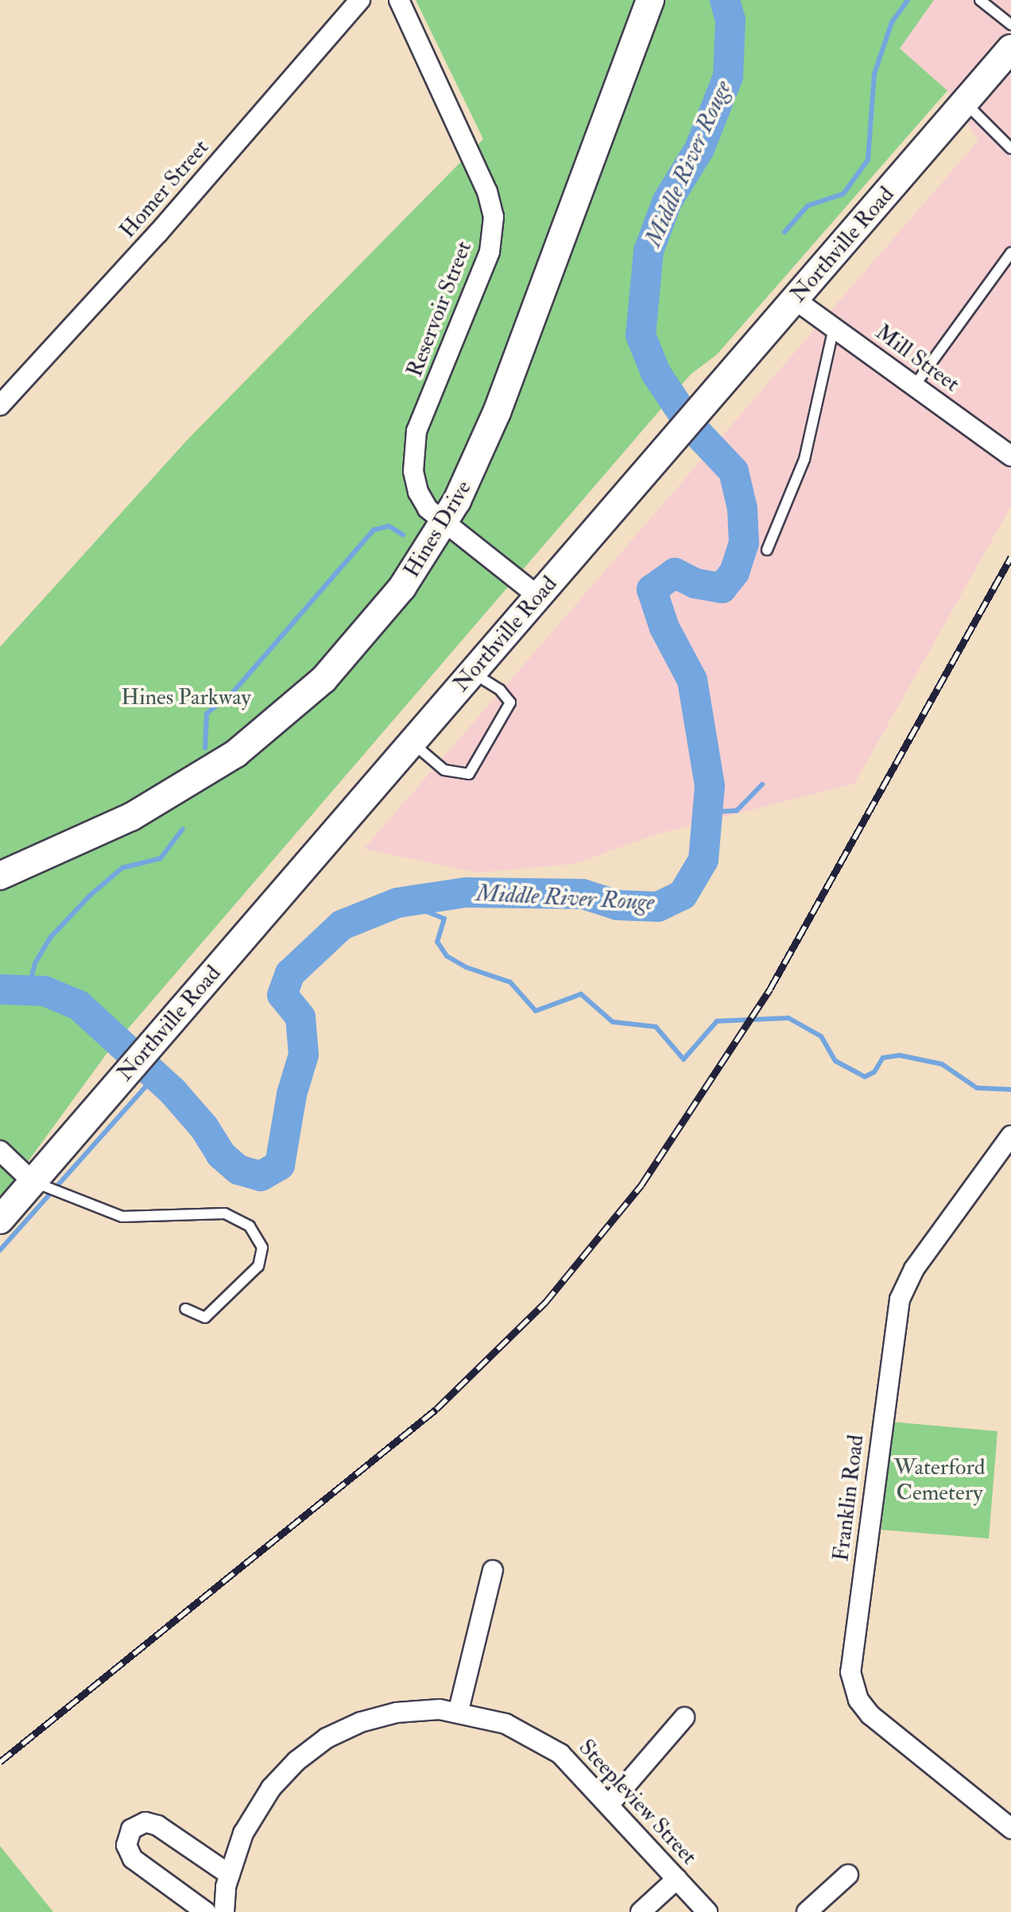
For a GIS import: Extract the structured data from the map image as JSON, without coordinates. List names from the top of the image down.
{
  "streets": {
    "street": [
      "Homer Street",
      "Northville Road",
      "Reservoir Street",
      "Mill Street",
      "Hines Drive",
      "Franklin Road",
      "Steepleview Street"
    ]
  },
  "crossings": [
    ["Northville Road", "Reservoir Street"],
    ["Northville Road", "Mill Street"],
    ["Reservoir Street", "Hines Drive"]
  ],
  "water": ["Middle River Rouge"],
  "parks": ["Hines Parkway", "Waterford Cemetery"]
}
